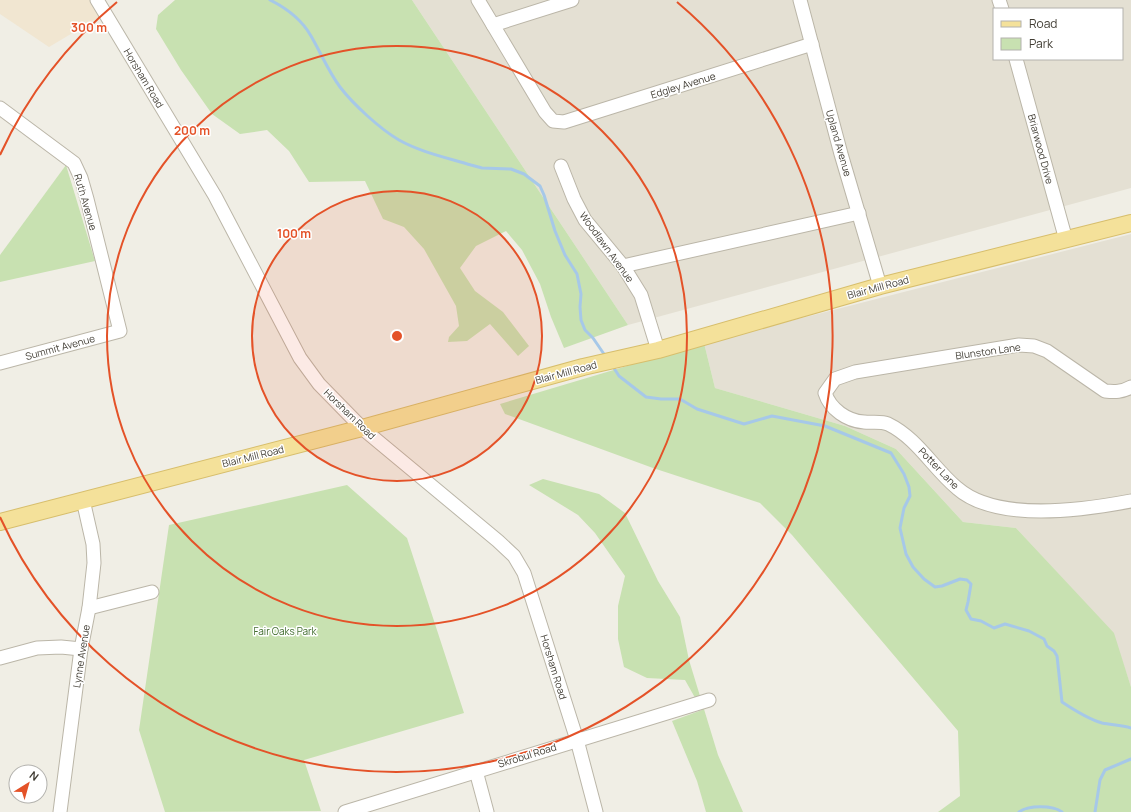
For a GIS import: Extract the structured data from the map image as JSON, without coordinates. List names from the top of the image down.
{
  "streets": {
    "main road": ["Blair Mill Road"],
    "street": [
      "Horsham Road",
      "Edgley Avenue",
      "Upland Avenue",
      "Briarwood Drive",
      "Ruth Avenue",
      "Woodlawn Avenue",
      "Summit Avenue",
      "Blunston Lane",
      "Potter Lane",
      "Lynne Avenue",
      "Skrobul Road"
    ]
  },
  "crossings": [
    ["Horsham Road", "Blair Mill Road"],
    ["Horsham Road", "Skrobul Road"],
    ["Edgley Avenue", "Upland Avenue"],
    ["Upland Avenue", "Blair Mill Road"],
    ["Briarwood Drive", "Blair Mill Road"],
    ["Ruth Avenue", "Summit Avenue"],
    ["Woodlawn Avenue", "Blair Mill Road"],
    ["Blair Mill Road", "Lynne Avenue"],
    ["Blunston Lane", "Potter Lane"]
  ],
  "parks": ["Fair Oaks Park"],
  "legend": ["Road", "Park"],
  "north": "top right",
  "rings": ["300 m", "200 m", "100 m"]
}
